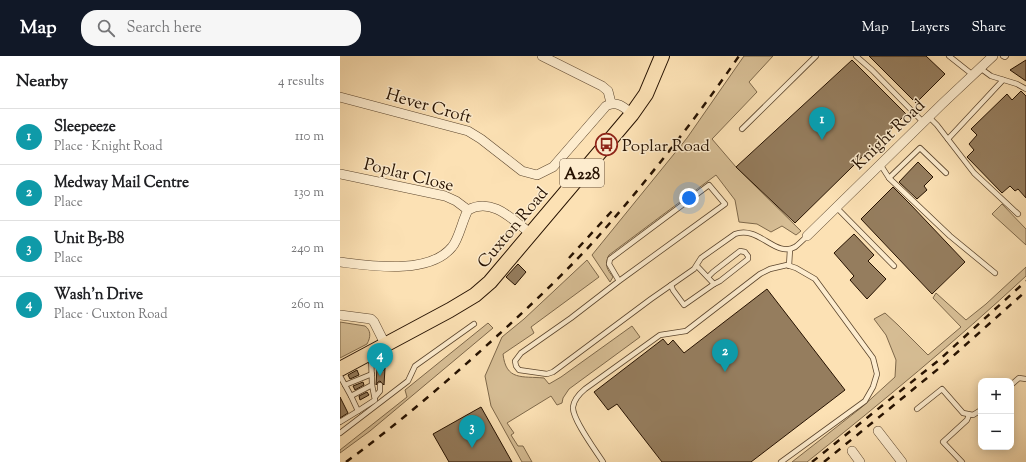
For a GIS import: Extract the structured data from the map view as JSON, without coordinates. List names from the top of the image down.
{
  "streets": {
    "main road": ["A228", "Cuxton Road"],
    "street": ["Hever Croft", "Knight Road", "Poplar Close"]
  },
  "places": {
    "bus stop": ["Poplar Road"]
  },
  "page": {
    "header": "Map",
    "search": "Search here",
    "nav": ["Map", "Layers", "Share"],
    "heading": ["Nearby", "4 results"],
    "pins": [
      "1",
      "2",
      "4",
      "3"
    ],
    "list": [
      {
        "mark": "1",
        "name": "Sleepeeze",
        "note": "Place · Knight Road",
        "value": "110 m"
      },
      {
        "mark": "2",
        "name": "Medway Mail Centre",
        "note": "Place",
        "value": "130 m"
      },
      {
        "mark": "3",
        "name": "Unit B5-B8",
        "note": "Place",
        "value": "240 m"
      },
      {
        "mark": "4",
        "name": "Wash'n Drive",
        "note": "Place · Cuxton Road",
        "value": "260 m"
      }
    ],
    "map_buttons": ["+", "−"]
  }
}
